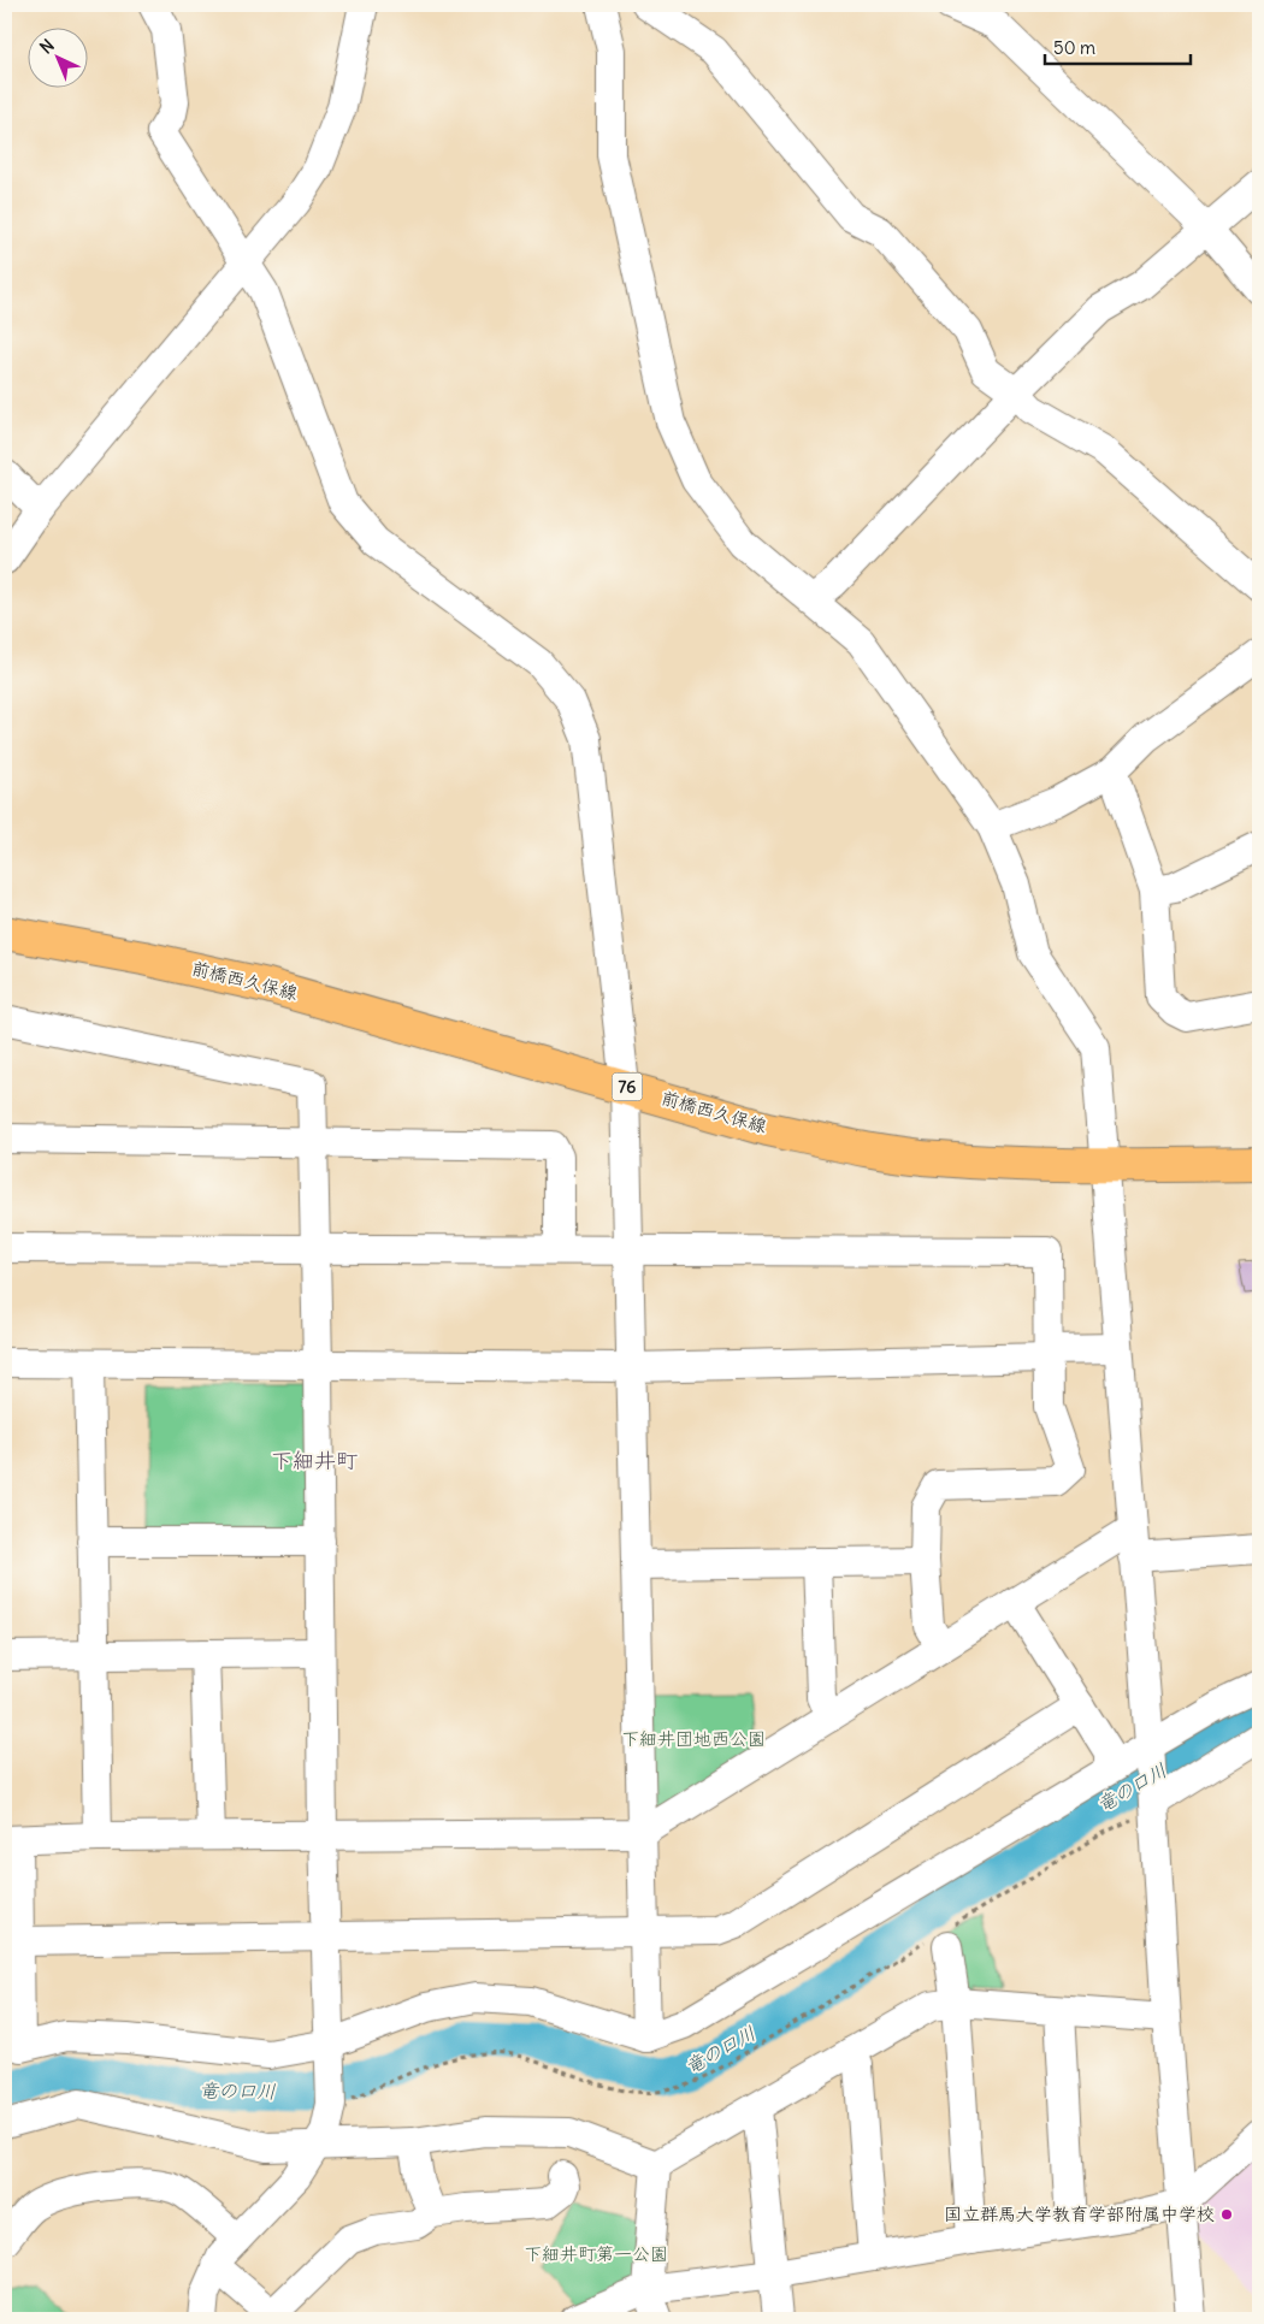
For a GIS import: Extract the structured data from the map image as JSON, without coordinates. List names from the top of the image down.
{
  "streets": {
    "main road": ["前橋西久保線", "76"]
  },
  "districts": ["下細井町"],
  "water": ["竜の口川"],
  "parks": ["下細井団地西公園", "下細井町第一公園"],
  "places": ["国立群馬大学教育学部附属中学校"],
  "scale_bar": "50 m",
  "north": "top left"
}
